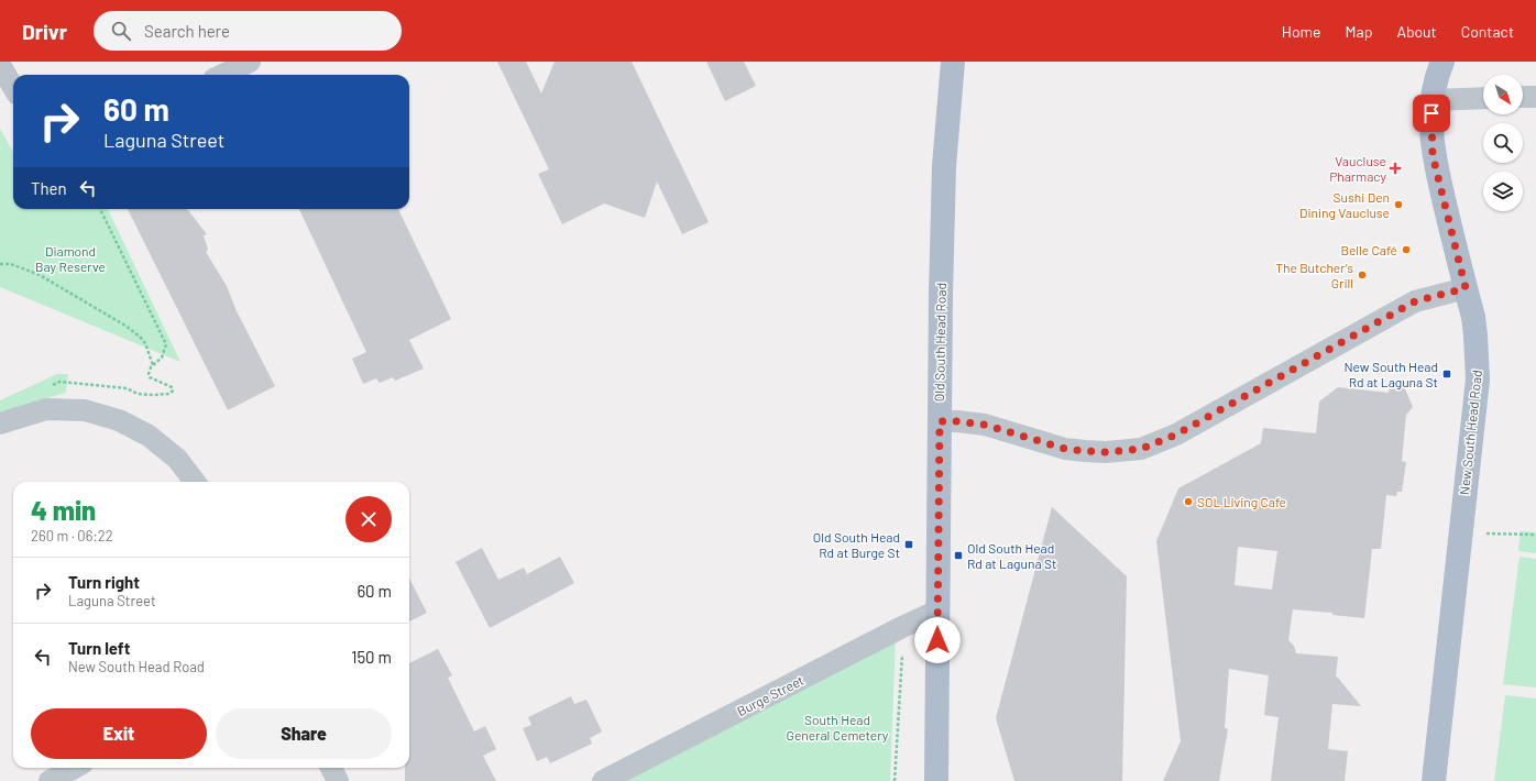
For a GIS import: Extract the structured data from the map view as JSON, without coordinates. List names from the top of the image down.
{
  "streets": {
    "main road": ["Old South Head Road", "New South Head Road"],
    "street": ["Burge Street"]
  },
  "crossings": [
    ["Old South Head Road", "Burge Street"]
  ],
  "parks": ["Diamond Bay Reserve", "South Head General Cemetery"],
  "places": {
    "health": ["Vaucluse Pharmacy"],
    "other": [
      "Sushi Den Dining Vaucluse",
      "Belle Café",
      "The Butcher's Grill",
      "SOL Living Cafe"
    ],
    "transit": ["New South Head Rd at Laguna St", "Old South Head Rd at Burge St", "Old South Head Rd at Laguna St"]
  },
  "north": "bottom right",
  "page": {
    "header": "Drivr",
    "search": "Search here",
    "nav": [
      "Home",
      "Map",
      "About",
      "Contact"
    ],
    "turn": ["60 m", "Laguna Street"],
    "then": "Then",
    "heading": ["4 min", "260 m · 06:22"],
    "list": [
      {
        "name": "Turn right",
        "note": "Laguna Street",
        "value": "60 m"
      },
      {
        "name": "Turn left",
        "note": "New South Head Road",
        "value": "150 m"
      }
    ],
    "buttons": ["Exit", "Share"]
  }
}
